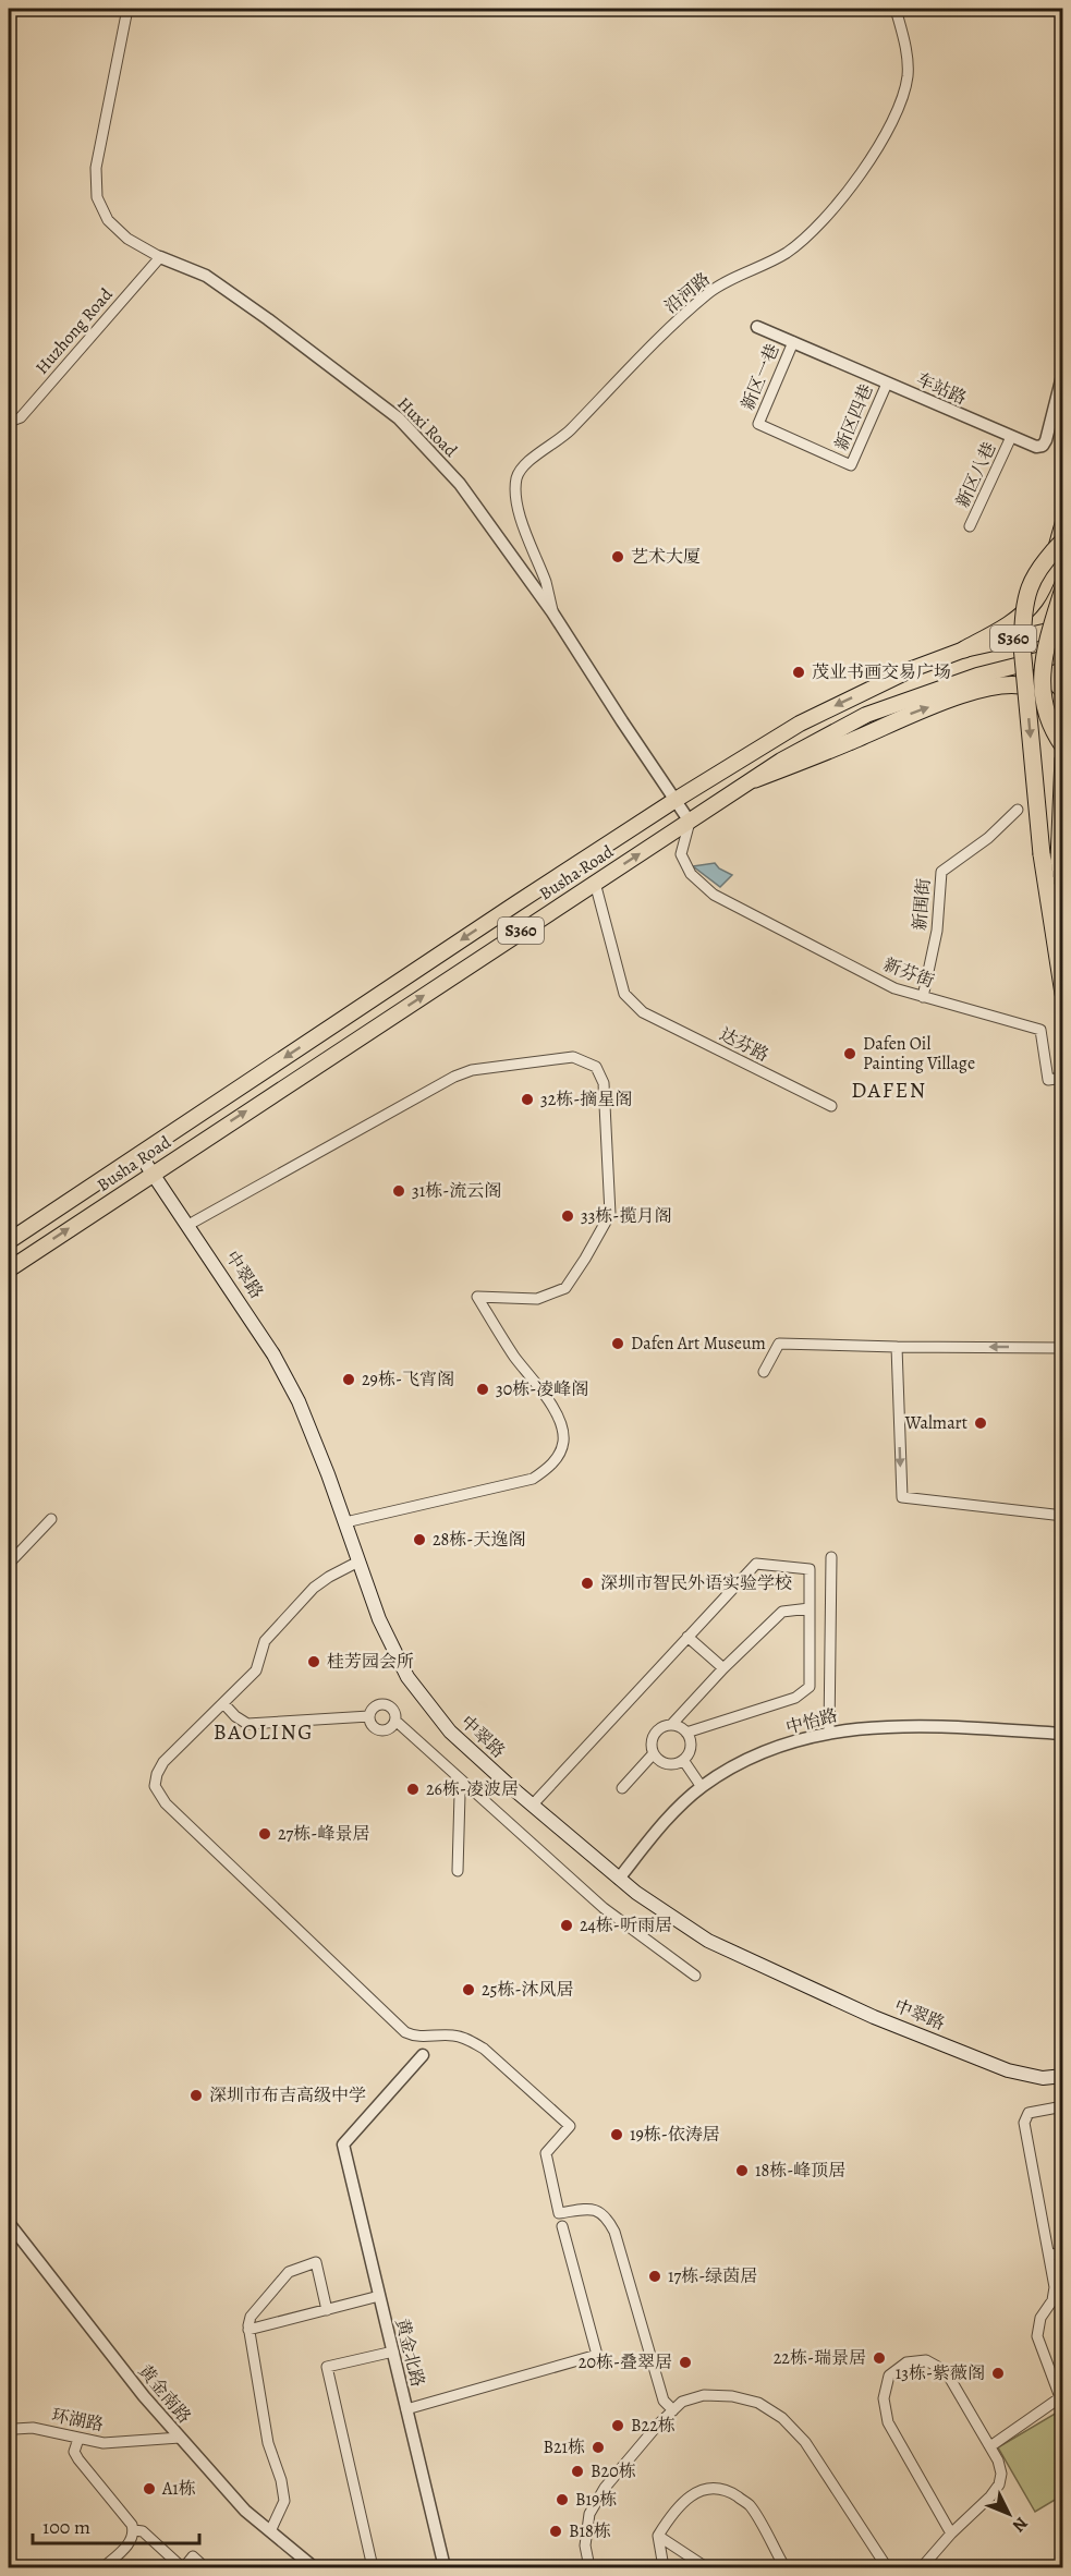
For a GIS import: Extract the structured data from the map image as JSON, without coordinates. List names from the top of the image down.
{
  "streets": {
    "main road": ["S360", "Busha Road", "中翠路"],
    "street": [
      "沿河路",
      "Huzhong Road",
      "新区一巷",
      "车站路",
      "新区四巷",
      "Huxi Road",
      "新区八巷",
      "新围街",
      "新芬街",
      "达芬路",
      "中怡路",
      "黄金北路",
      "黄金南路",
      "环湖路"
    ]
  },
  "crossings": [
    ["沿河路", "Huxi Road"],
    ["Huzhong Road", "Huxi Road"],
    ["新区一巷", "车站路"],
    ["新区一巷", "新区四巷"],
    ["车站路", "新区四巷"],
    ["车站路", "新区八巷"],
    ["Huxi Road", "Busha Road"],
    ["Huxi Road", "新芬街"],
    ["Busha Road", "新芬街"],
    ["Busha Road", "达芬路"],
    ["Busha Road", "中翠路"],
    ["新围街", "新芬街"],
    ["中翠路", "中怡路"],
    ["黄金南路", "环湖路"]
  ],
  "districts": ["DAFEN", "BAOLING"],
  "places": [
    "艺术大厦",
    "茂业书画交易广场",
    "Dafen Oil Painting Village",
    "32栋-摘星阁",
    "31栋-流云阁",
    "33栋-揽月阁",
    "Dafen Art Museum",
    "29栋-飞宵阁",
    "30栋-凌峰阁",
    "Walmart",
    "28栋-天逸阁",
    "深圳市智民外语实验学校",
    "桂芳园会所",
    "26栋-凌波居",
    "27栋-峰景居",
    "24栋-听雨居",
    "25栋-沐风居",
    "深圳市布吉高级中学",
    "19栋-依涛居",
    "18栋-峰顶居",
    "17栋-绿茵居",
    "22栋-瑞景居",
    "20栋-叠翠居",
    "13栋-紫薇阁",
    "B22栋",
    "B21栋",
    "B20栋",
    "A1栋",
    "B19栋",
    "B18栋"
  ],
  "scale_bar": "100 m",
  "north": "bottom right"
}
